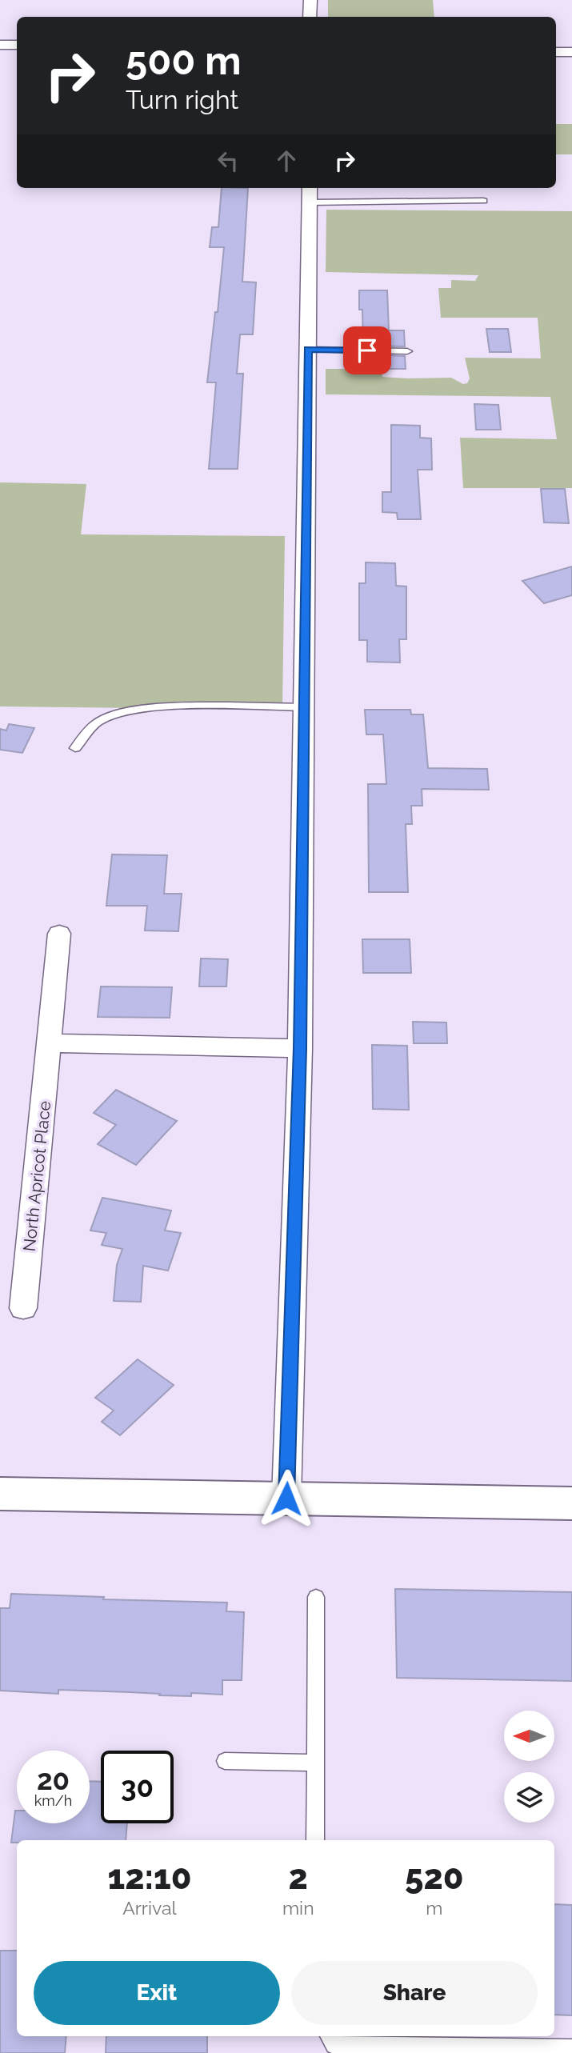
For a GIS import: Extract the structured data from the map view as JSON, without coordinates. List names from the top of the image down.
{
  "streets": {
    "street": ["North Apricot Place"]
  },
  "north": "left",
  "page": {
    "turn": ["500 m", "Turn right"],
    "speed": "20 km/h",
    "limit": "30",
    "eta": [
      "12:10",
      "Arrival",
      "2",
      "min",
      "520",
      "m"
    ],
    "buttons": ["Exit", "Share"]
  }
}
